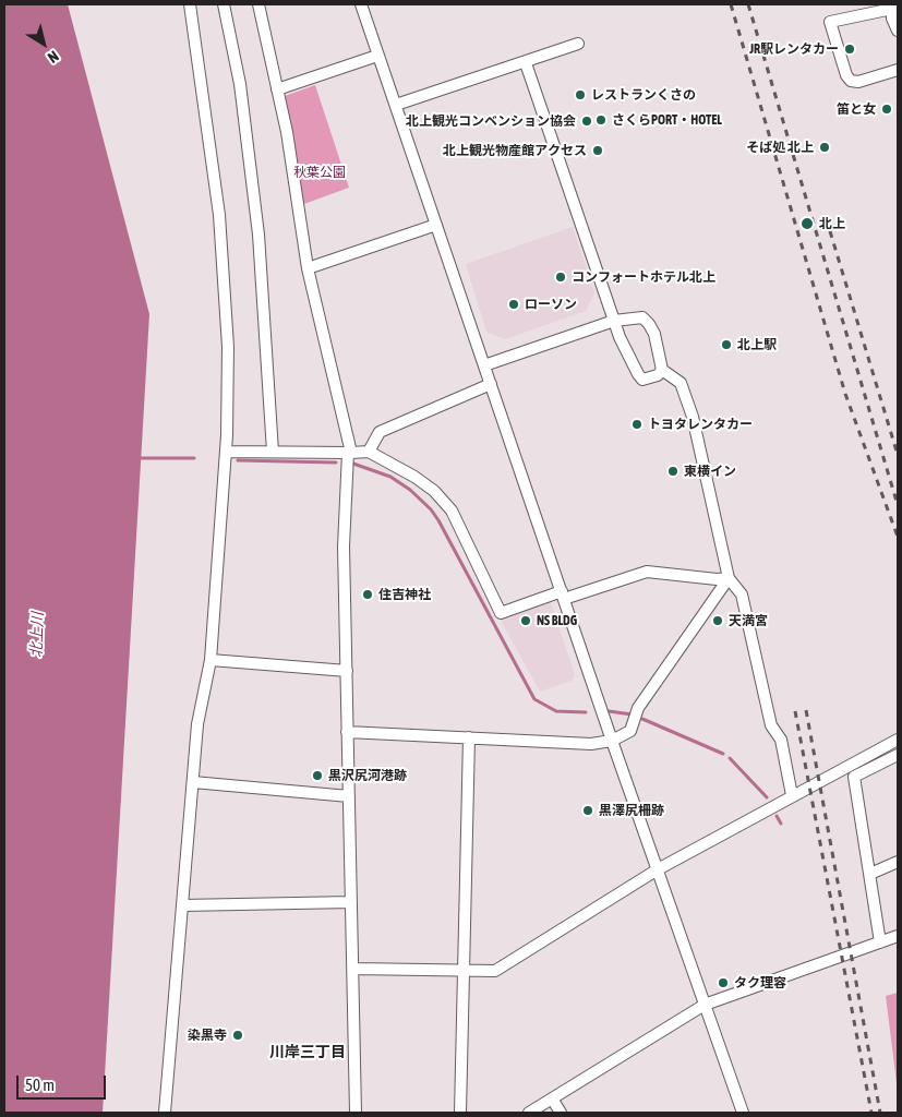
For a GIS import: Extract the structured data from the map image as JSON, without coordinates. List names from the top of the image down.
{
  "districts": ["川岸三丁目"],
  "water": ["北上川"],
  "parks": ["秋葉公園"],
  "places": [
    "JR駅レンタカー",
    "レストランくさの",
    "笛と女",
    "さくらPORT・HOTEL",
    "北上観光コンベンション協会",
    "そば処 北上",
    "北上観光物産館アクセス",
    "北上",
    "コンフォートホテル北上",
    "ローソン",
    "北上駅",
    "トヨタレンタカー",
    "東横イン",
    "住吉神社",
    "NS BLDG",
    "天満宮",
    "黒沢尻河港跡",
    "黒澤尻柵跡",
    "タク理容",
    "染黒寺"
  ],
  "scale_bar": "50 m",
  "north": "bottom right"
}
